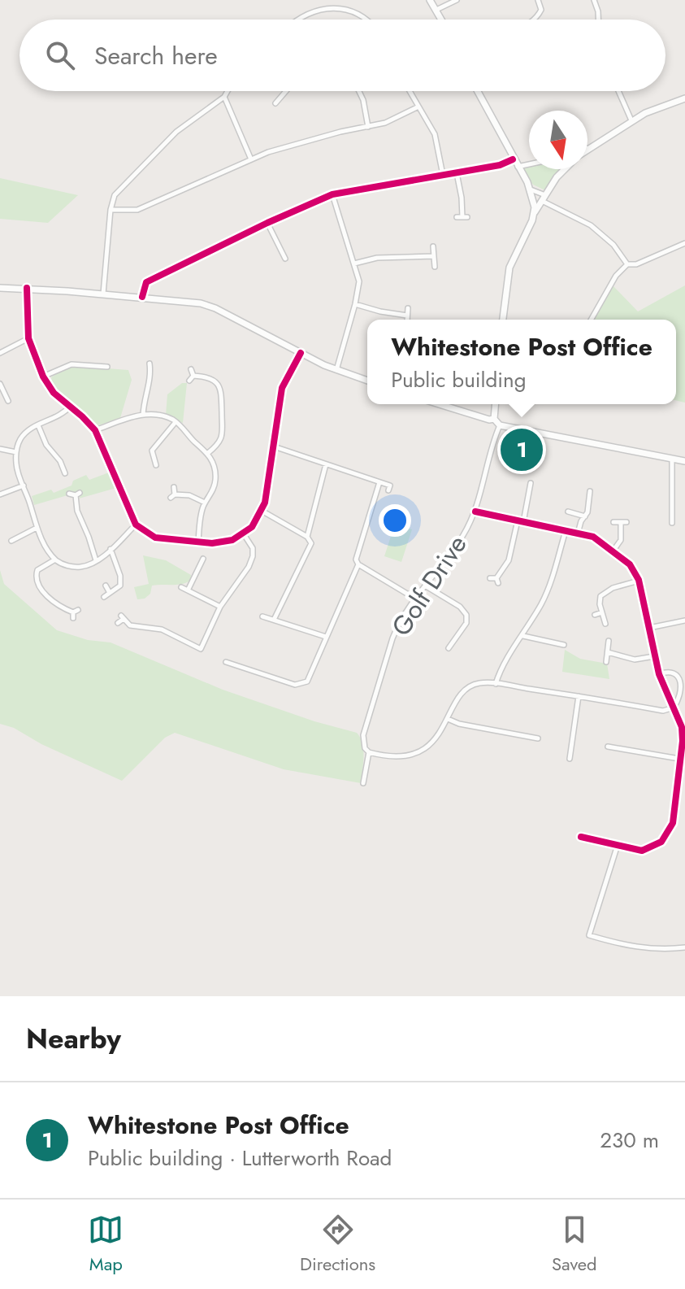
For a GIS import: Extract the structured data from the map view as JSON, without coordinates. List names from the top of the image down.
{
  "streets": {
    "street": ["Golf Drive"]
  },
  "north": "bottom",
  "page": {
    "search": "Search here",
    "popup": ["Whitestone Post Office", "Public building"],
    "pins": "1",
    "heading": "Nearby",
    "list": [
      {
        "mark": "1",
        "name": "Whitestone Post Office",
        "note": "Public building · Lutterworth Road",
        "value": "230 m"
      }
    ],
    "nav": ["Map", "Directions", "Saved"]
  }
}
